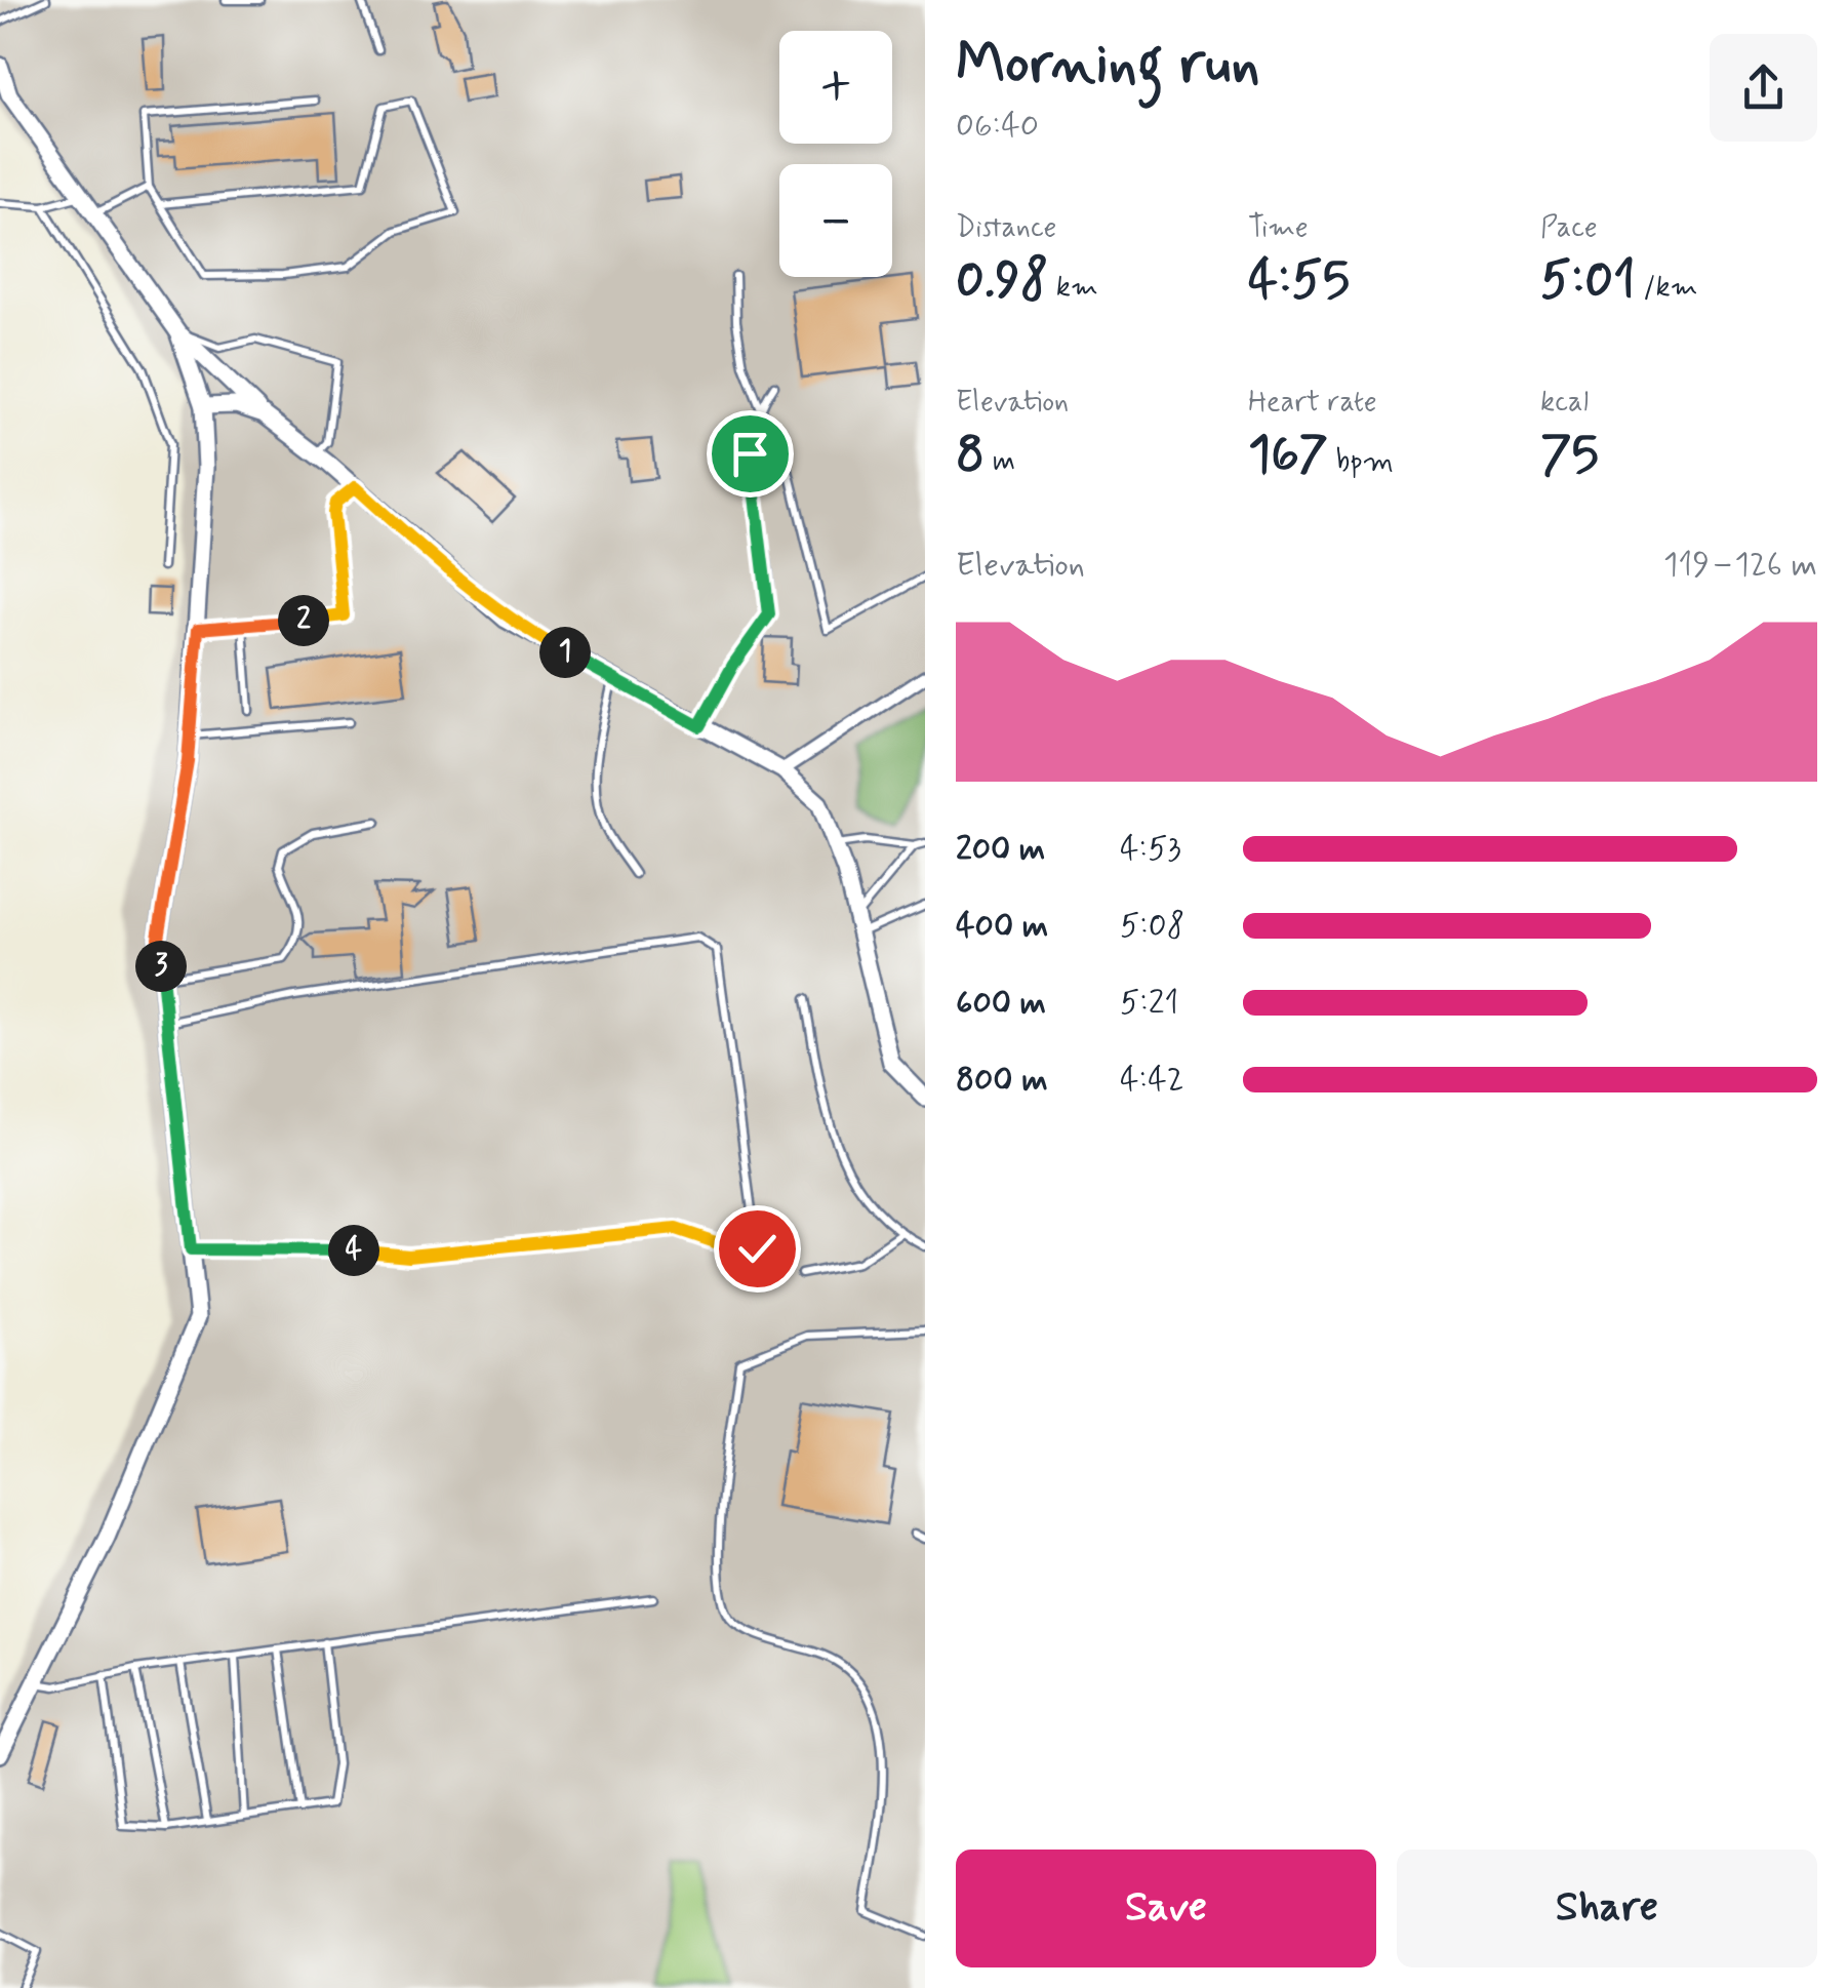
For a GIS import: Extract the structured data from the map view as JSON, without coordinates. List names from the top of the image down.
{
  "page": {
    "heading": ["Morning run", "06:40"],
    "map_buttons": ["+", "−"],
    "stats": [
      ["Distance", "0.98 km"],
      ["Time", "4:55"],
      ["Pace", "5:01 /km"],
      ["Elevation", "8 m"],
      ["Heart rate", "167 bpm"],
      ["kcal", "75"]
    ],
    "chart": ["Elevation", "119–126 m"],
    "pins": [
      "2",
      "1",
      "3",
      "4"
    ],
    "list": [
      {
        "name": "200 m",
        "note": "4:53"
      },
      {
        "name": "400 m",
        "note": "5:08"
      },
      {
        "name": "600 m",
        "note": "5:21"
      },
      {
        "name": "800 m",
        "note": "4:42"
      }
    ],
    "buttons": ["Save", "Share"]
  }
}
